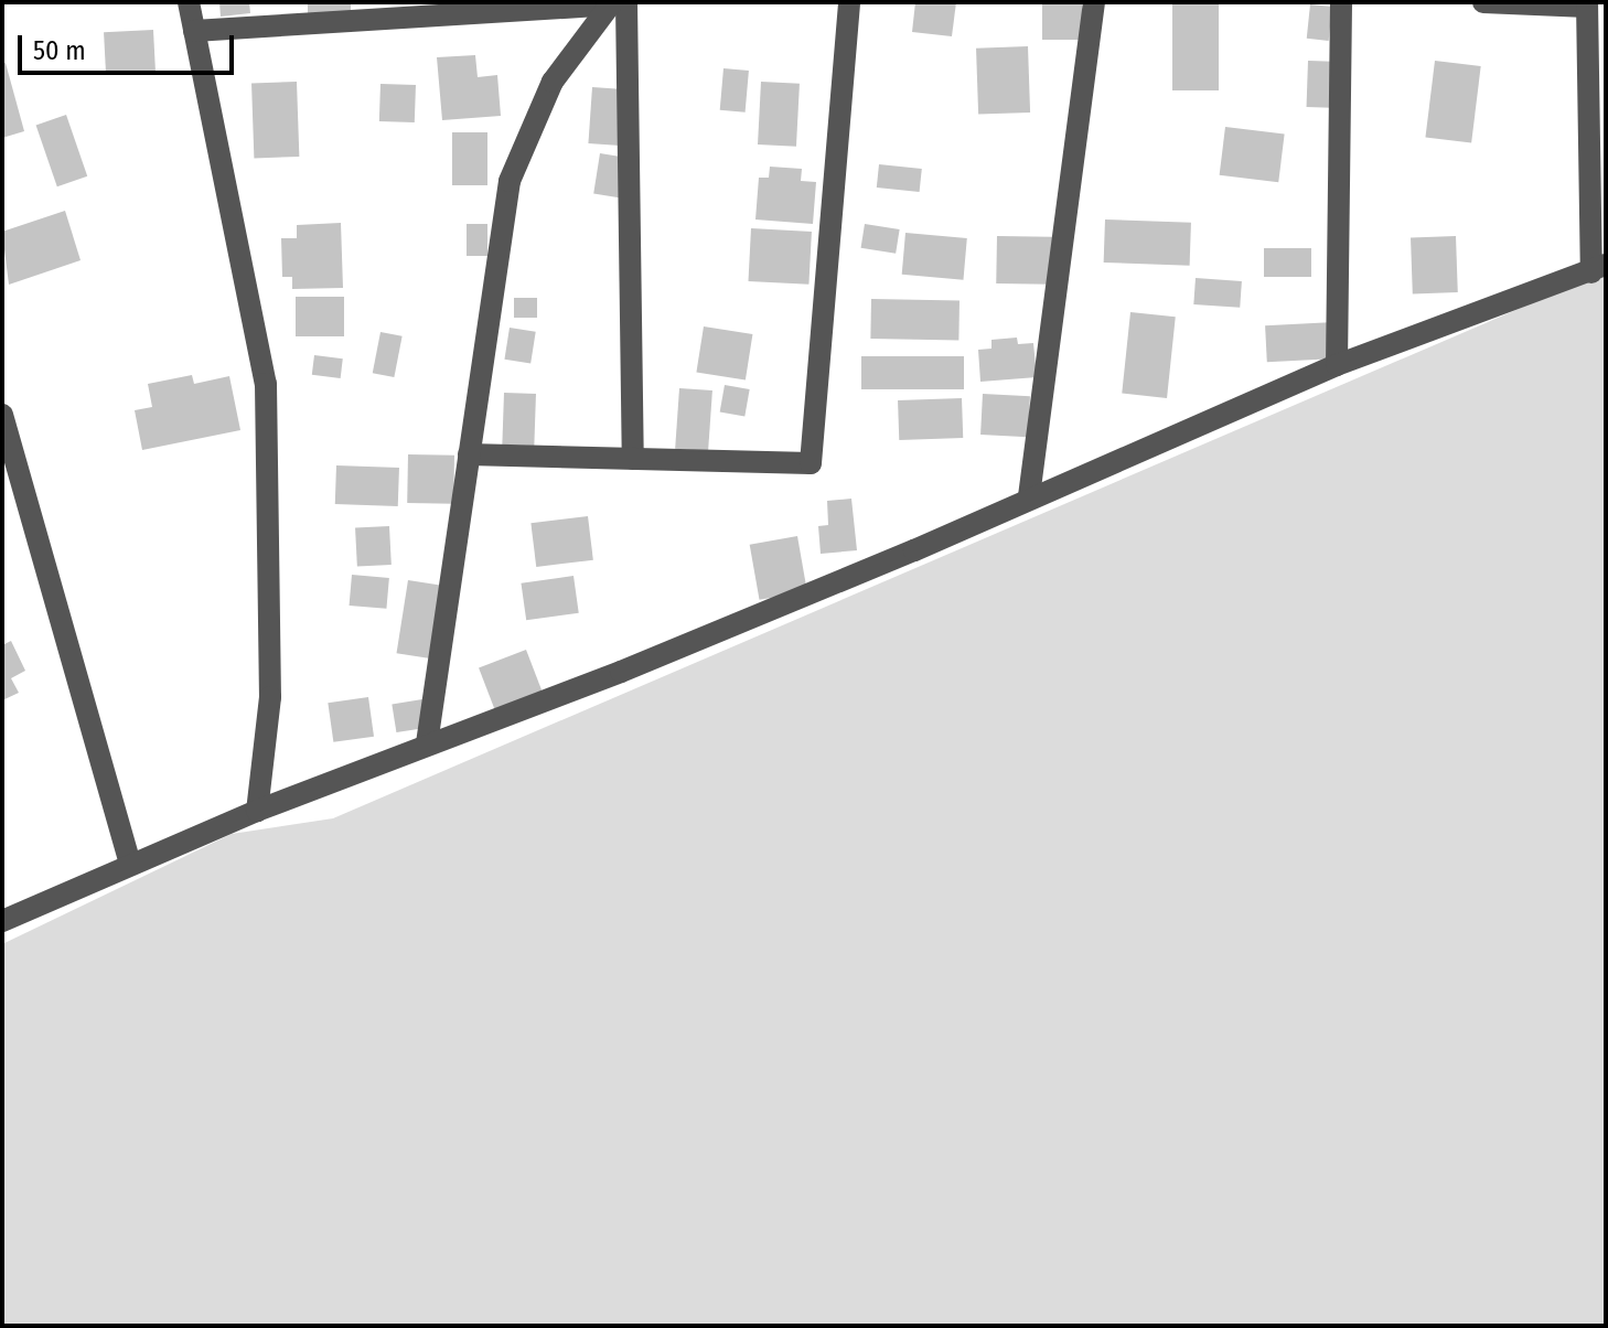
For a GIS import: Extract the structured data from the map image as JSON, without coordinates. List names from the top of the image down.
{
  "scale_bar": "50 m"
}
